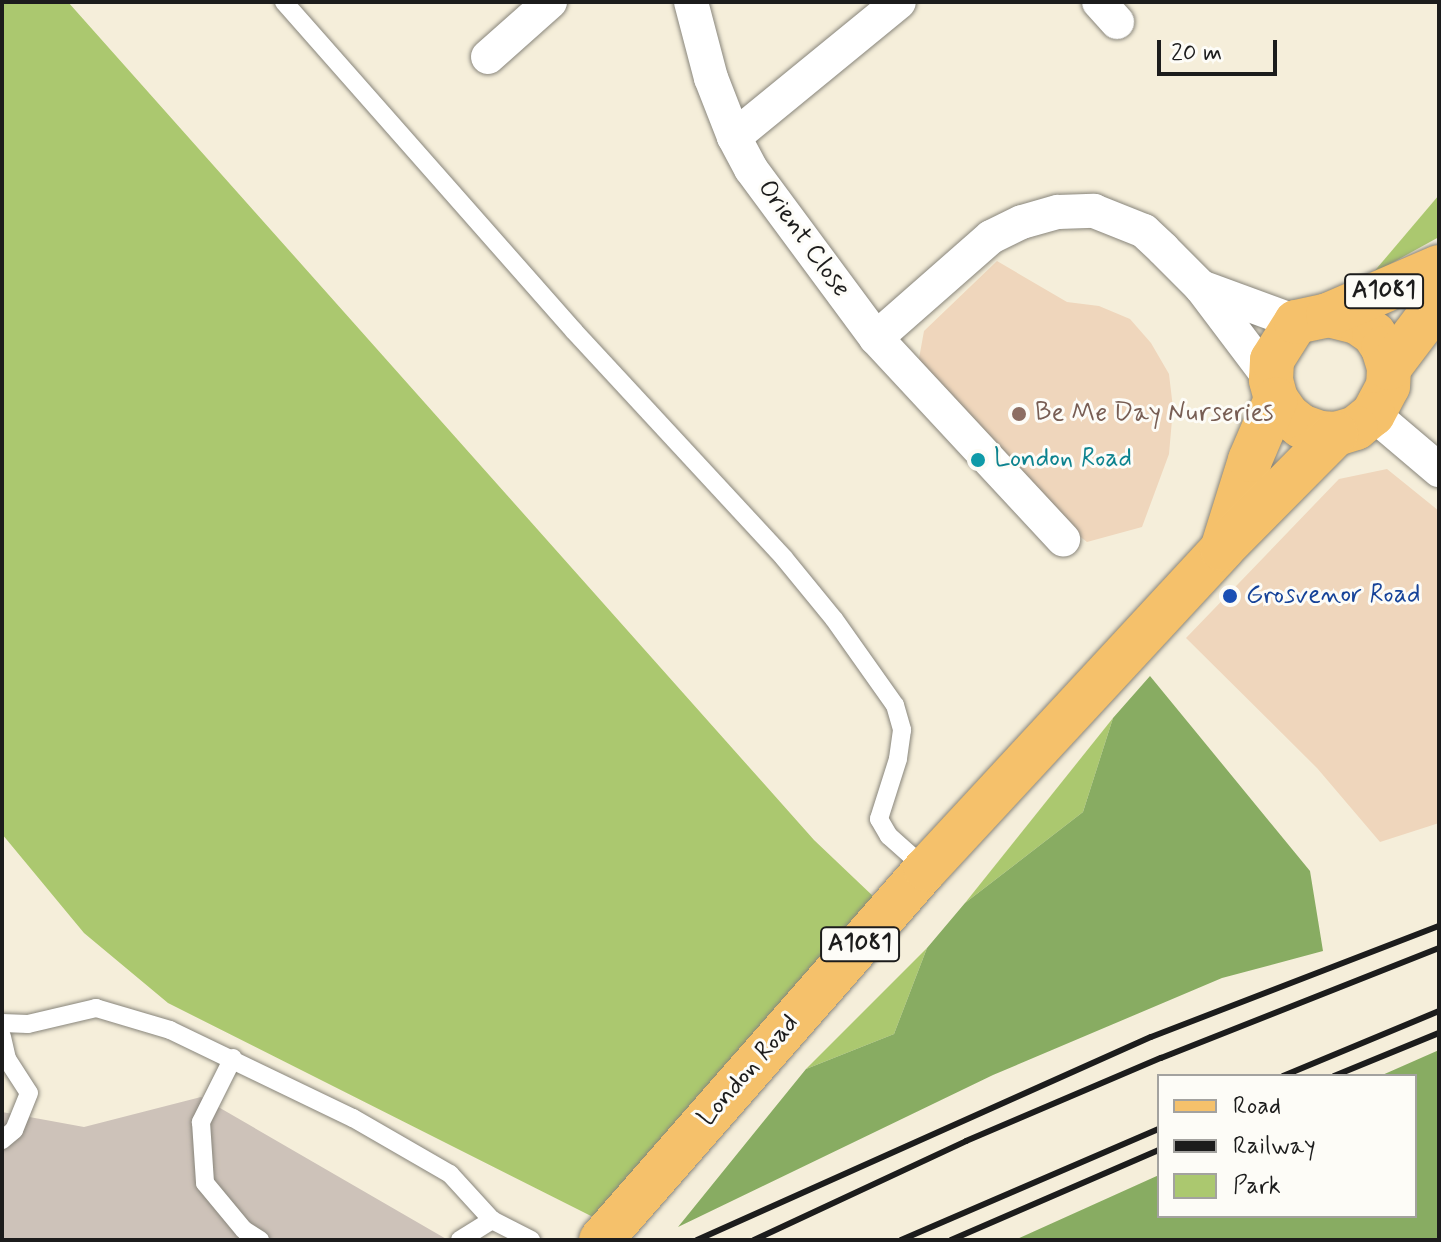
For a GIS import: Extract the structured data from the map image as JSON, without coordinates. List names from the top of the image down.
{
  "streets": {
    "main road": ["A1081", "London Road"],
    "street": ["Orient Close"]
  },
  "crossings": [
    ["A1081", "London Road"]
  ],
  "places": ["Be Me Day Nurseries", "London Road", "Grosvenor Road"],
  "legend": ["Road", "Railway", "Park"],
  "scale_bar": "20 m"
}
